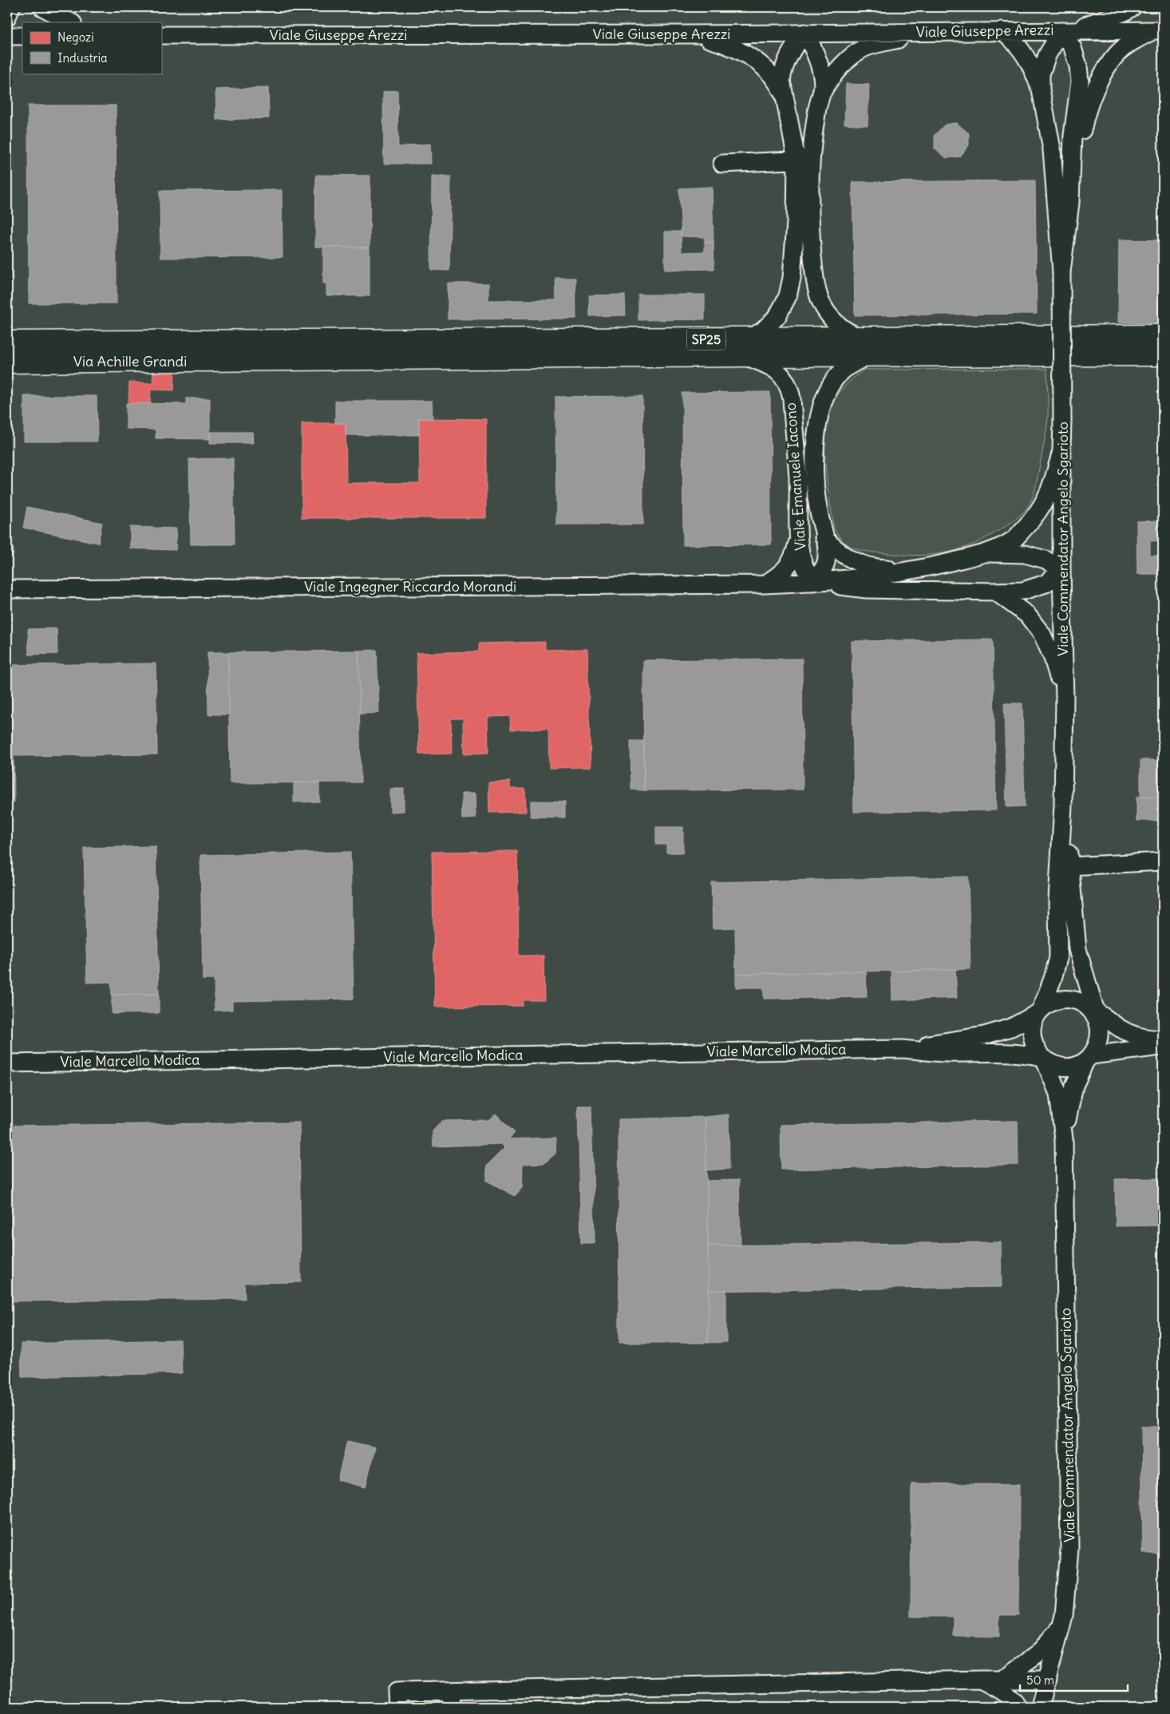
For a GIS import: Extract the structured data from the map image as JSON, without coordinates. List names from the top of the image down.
{
  "streets": {
    "main road": ["SP25", "Via Achille Grandi"],
    "street": [
      "Viale Giuseppe Arezzi",
      "Viale Emanuele Iacono",
      "Viale Commendator Angelo Sgarioto",
      "Viale Ingegner Riccardo Morandi",
      "Viale Marcello Modica"
    ]
  },
  "crossings": [
    ["SP25", "Via Achille Grandi"],
    ["SP25", "Viale Emanuele Iacono"],
    ["Viale Emanuele Iacono", "Viale Ingegner Riccardo Morandi"]
  ],
  "legend": ["Negozi", "Industria"],
  "scale_bar": "50 m"
}
